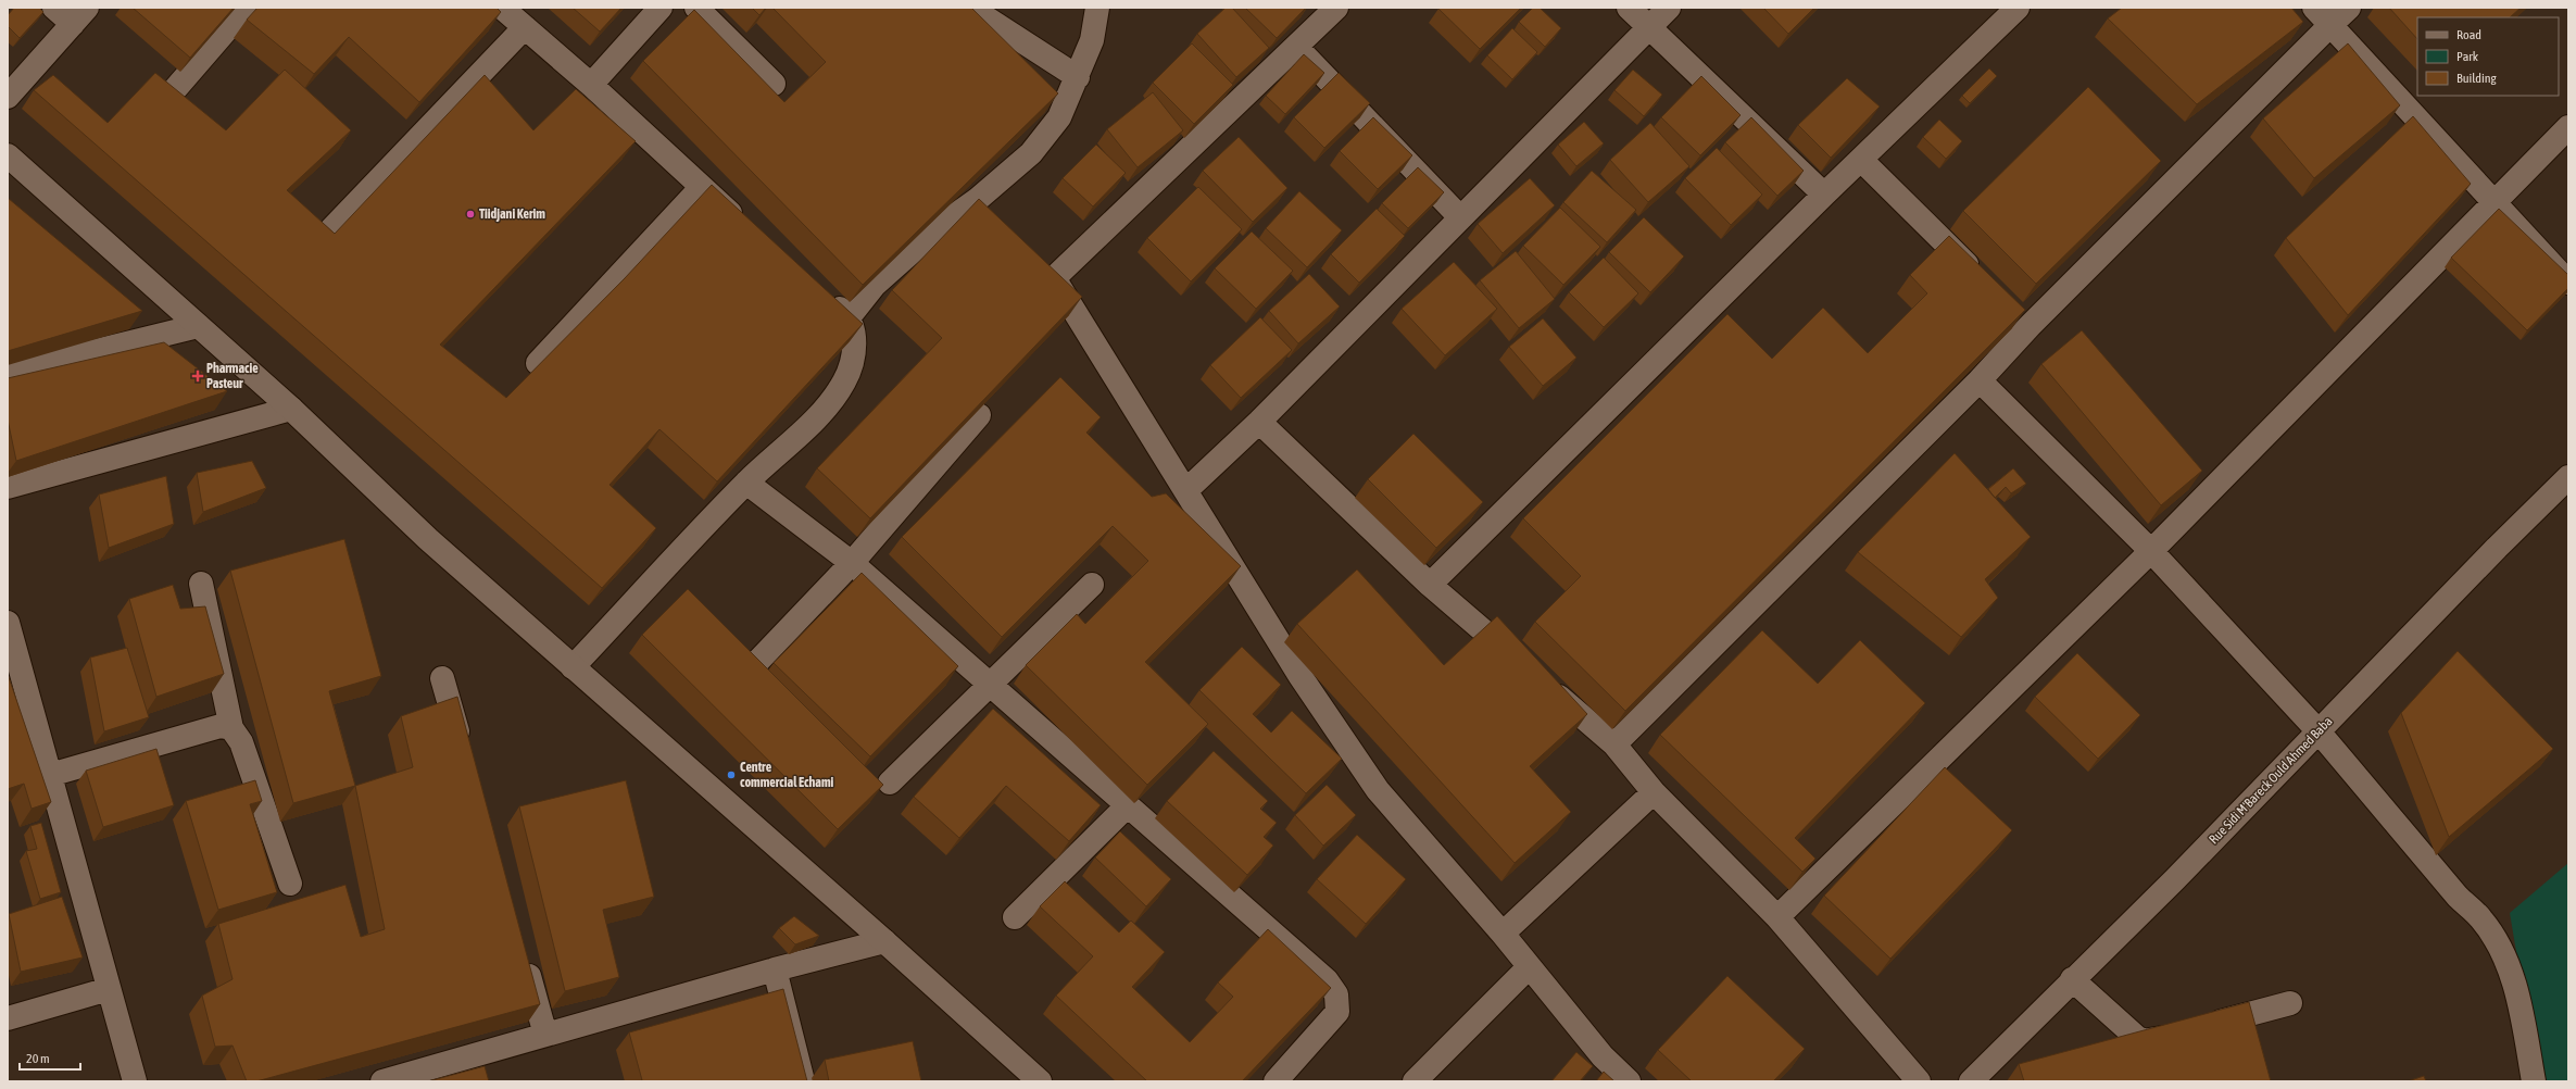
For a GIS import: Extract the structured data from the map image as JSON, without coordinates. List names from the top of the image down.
{
  "streets": {
    "street": ["Rue Sidi M'Bareck Ould Ahmed Baba"]
  },
  "places": {
    "other": ["Tiidjani Kerim", "Centre commercial Echami"],
    "health": ["Pharmacie Pasteur"]
  },
  "legend": ["Road", "Park", "Building"],
  "scale_bar": "20 m"
}
